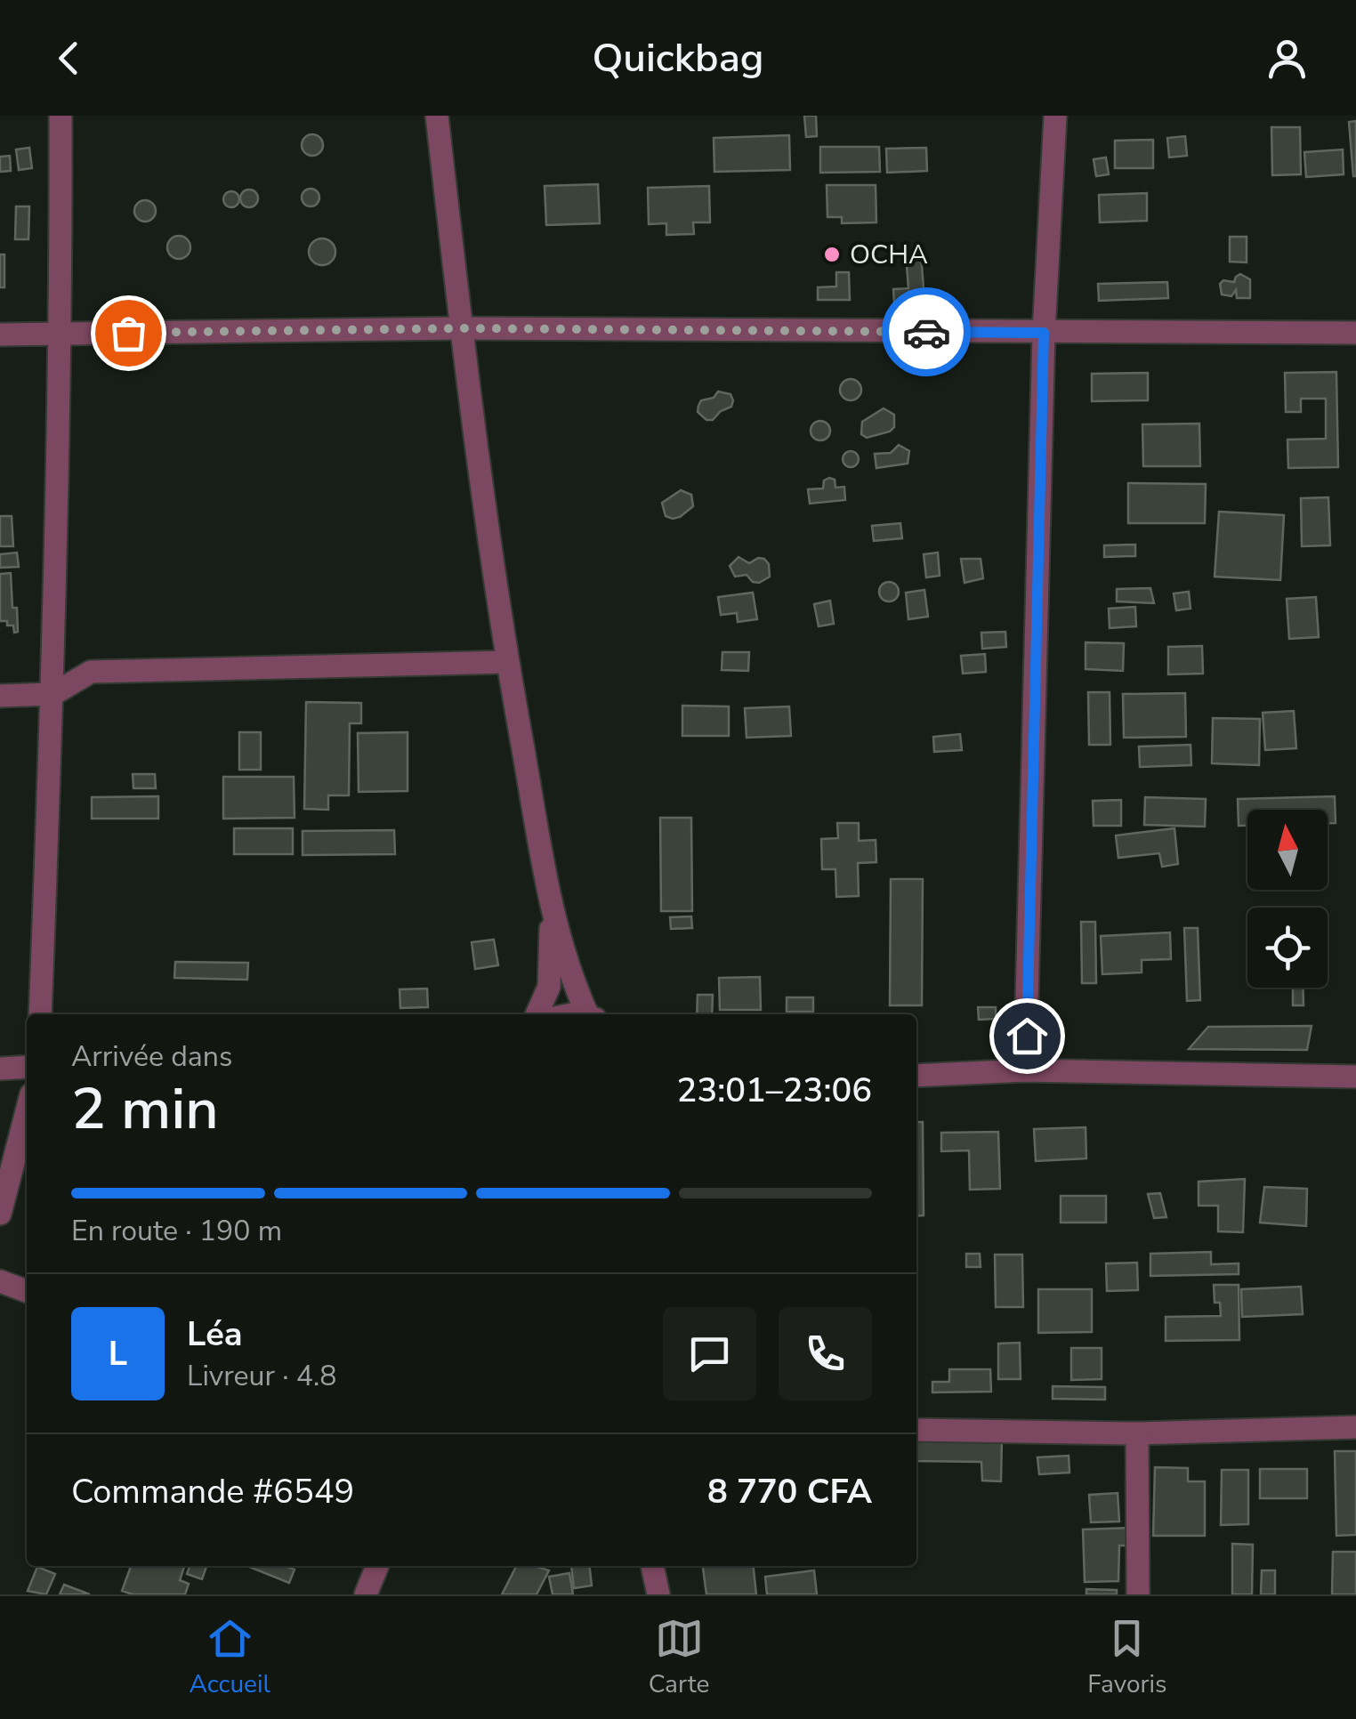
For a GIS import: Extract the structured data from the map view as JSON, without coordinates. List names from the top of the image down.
{
  "places": ["OCHA"],
  "north": "top",
  "page": {
    "header": "Quickbag",
    "heading": ["2 min", "Arrivée dans", "23:01–23:06"],
    "panel": [
      "Léa",
      "Livreur · 4.8",
      "Commande #6549",
      "8 770 CFA"
    ],
    "bar": "En route · 190 m",
    "round": "L",
    "tabs": ["Accueil", "Carte", "Favoris"]
  }
}
